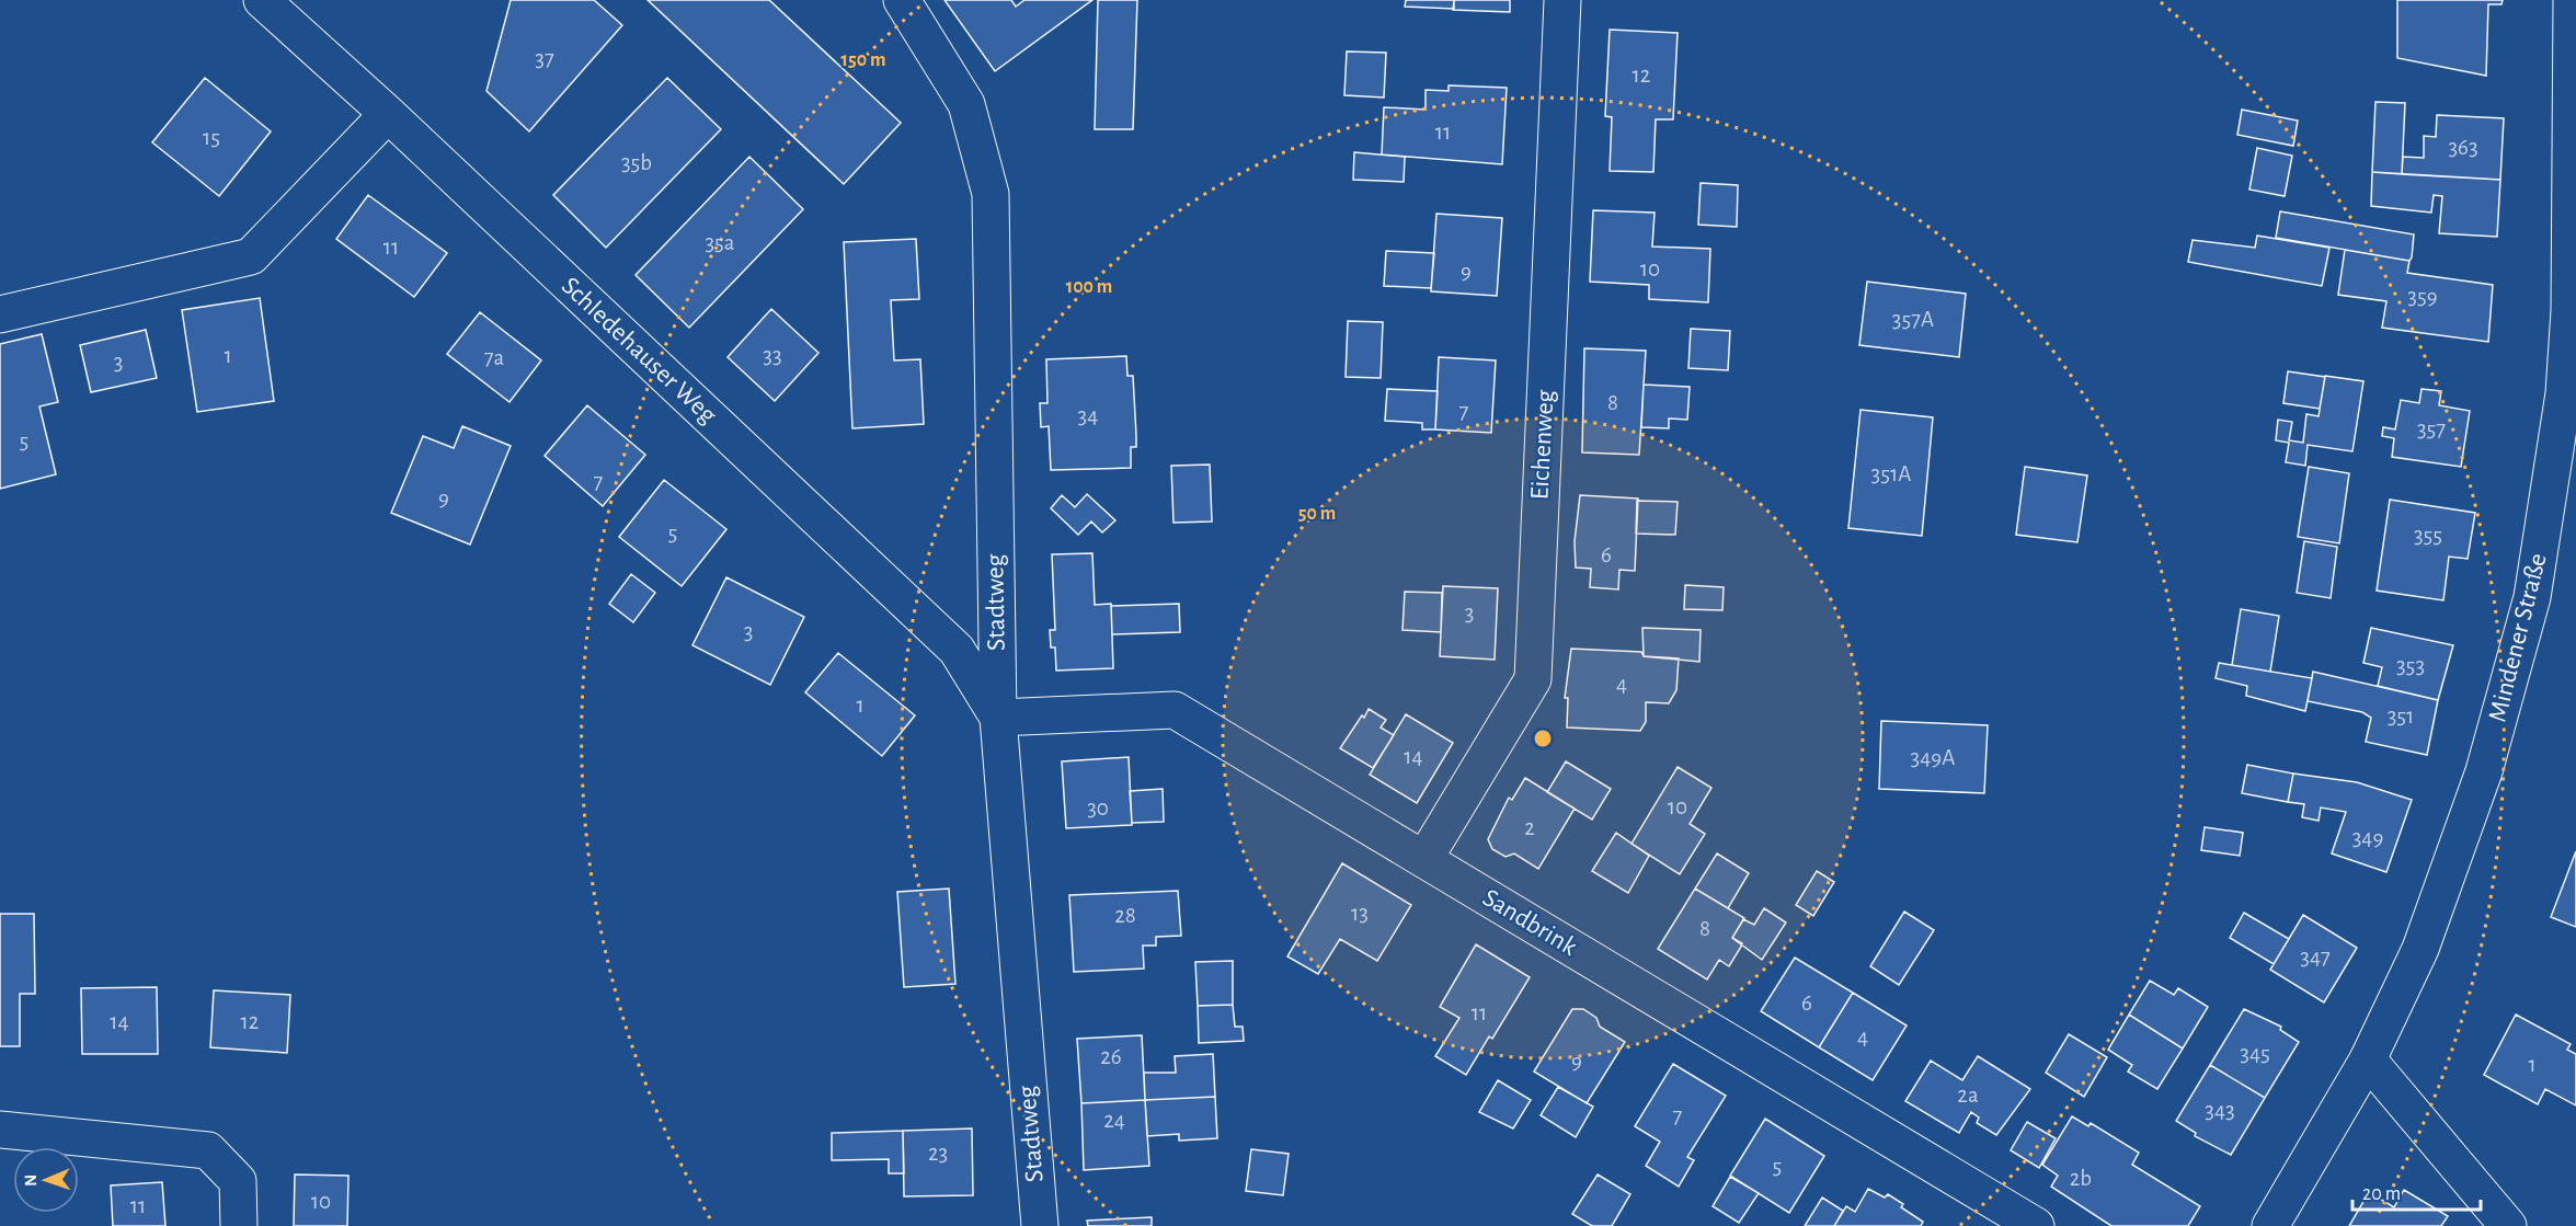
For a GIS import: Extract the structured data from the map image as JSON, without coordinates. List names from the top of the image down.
{
  "streets": {
    "street": [
      "Schledehauser Weg",
      "Eichenweg",
      "Stadtweg",
      "Mindener Straße",
      "Sandbrink"
    ]
  },
  "crossings": [
    ["Schledehauser Weg", "Stadtweg"],
    ["Schledehauser Weg", "Sandbrink"],
    ["Eichenweg", "Sandbrink"],
    ["Stadtweg", "Sandbrink"]
  ],
  "house_numbers": [
    "37",
    "12",
    "11",
    "15",
    "363",
    "35b",
    "35a",
    "11",
    "10",
    "9",
    "359",
    "357A",
    "1",
    "33",
    "7a",
    "3",
    "8",
    "7",
    "34",
    "357",
    "5",
    "351A",
    "7",
    "9",
    "5",
    "355",
    "6",
    "3",
    "3",
    "353",
    "4",
    "1",
    "351",
    "14",
    "349A",
    "10",
    "30",
    "2",
    "349",
    "13",
    "28",
    "8",
    "347",
    "6",
    "11",
    "14",
    "12",
    "4",
    "345",
    "26",
    "9",
    "1",
    "2a",
    "343",
    "7",
    "24",
    "23",
    "5",
    "2b",
    "10",
    "11"
  ],
  "scale_bar": "20 m",
  "north": "left",
  "rings": ["150 m", "100 m", "50 m"]
}
